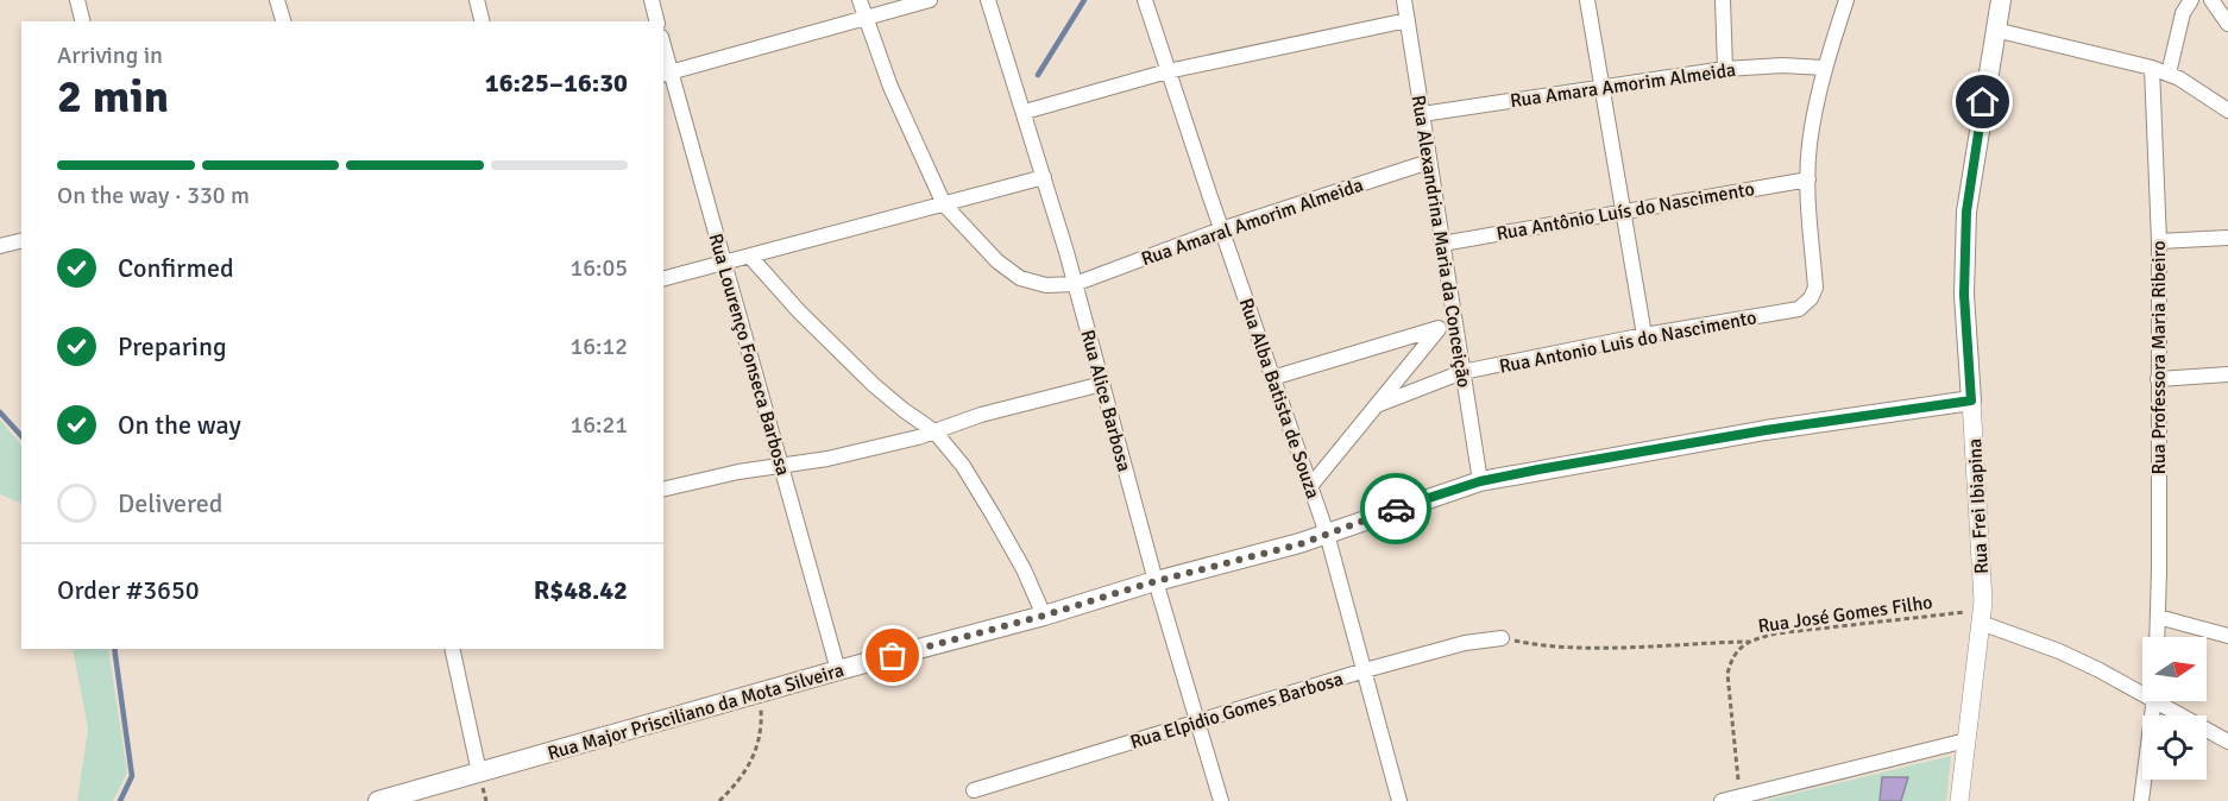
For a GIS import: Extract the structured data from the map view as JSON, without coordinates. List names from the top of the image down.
{
  "streets": {
    "main road": ["Rua Frei Ibiapina", "Rua Major Prisciliano da Mota Silveira"],
    "street": [
      "Rua Amara Amorim Almeida",
      "Rua Antônio Luís do Nascimento",
      "Rua Amaral Amorim Almeida",
      "Rua Alexandrina Maria da Conceição",
      "Rua Antonio Luis do Nascimento",
      "Rua Lourenço Fonseca Barbosa",
      "Rua Professora Maria Ribeiro",
      "Rua Alba Batista de Souza",
      "Rua Alice Barbosa",
      "Rua Elpidio Gomes Barbosa"
    ],
    "path": ["Rua José Gomes Filho"]
  },
  "crossings": [
    ["Rua Amara Amorim Almeida", "Rua Alexandrina Maria da Conceição"],
    ["Rua Antônio Luís do Nascimento", "Rua Alexandrina Maria da Conceição"],
    ["Rua Antônio Luís do Nascimento", "Rua Antonio Luis do Nascimento"],
    ["Rua Amaral Amorim Almeida", "Rua Alexandrina Maria da Conceição"],
    ["Rua Amaral Amorim Almeida", "Rua Alba Batista de Souza"],
    ["Rua Amaral Amorim Almeida", "Rua Alice Barbosa"],
    ["Rua Alexandrina Maria da Conceição", "Rua Antonio Luis do Nascimento"],
    ["Rua Alexandrina Maria da Conceição", "Rua Major Prisciliano da Mota Silveira"],
    ["Rua Lourenço Fonseca Barbosa", "Rua Major Prisciliano da Mota Silveira"],
    ["Rua Alba Batista de Souza", "Rua Elpidio Gomes Barbosa"],
    ["Rua Alba Batista de Souza", "Rua Major Prisciliano da Mota Silveira"],
    ["Rua Alice Barbosa", "Rua Elpidio Gomes Barbosa"],
    ["Rua Alice Barbosa", "Rua Major Prisciliano da Mota Silveira"],
    ["Rua Frei Ibiapina", "Rua José Gomes Filho"],
    ["Rua Frei Ibiapina", "Rua Major Prisciliano da Mota Silveira"]
  ],
  "north": "right",
  "page": {
    "heading": ["2 min", "Arriving in", "16:25–16:30"],
    "panel": ["Order #3650", "R$48.42"],
    "bar": "On the way · 330 m",
    "list": [
      ["Confirmed", "16:05"],
      ["Preparing", "16:12"],
      ["On the way", "16:21"],
      "Delivered"
    ]
  }
}
